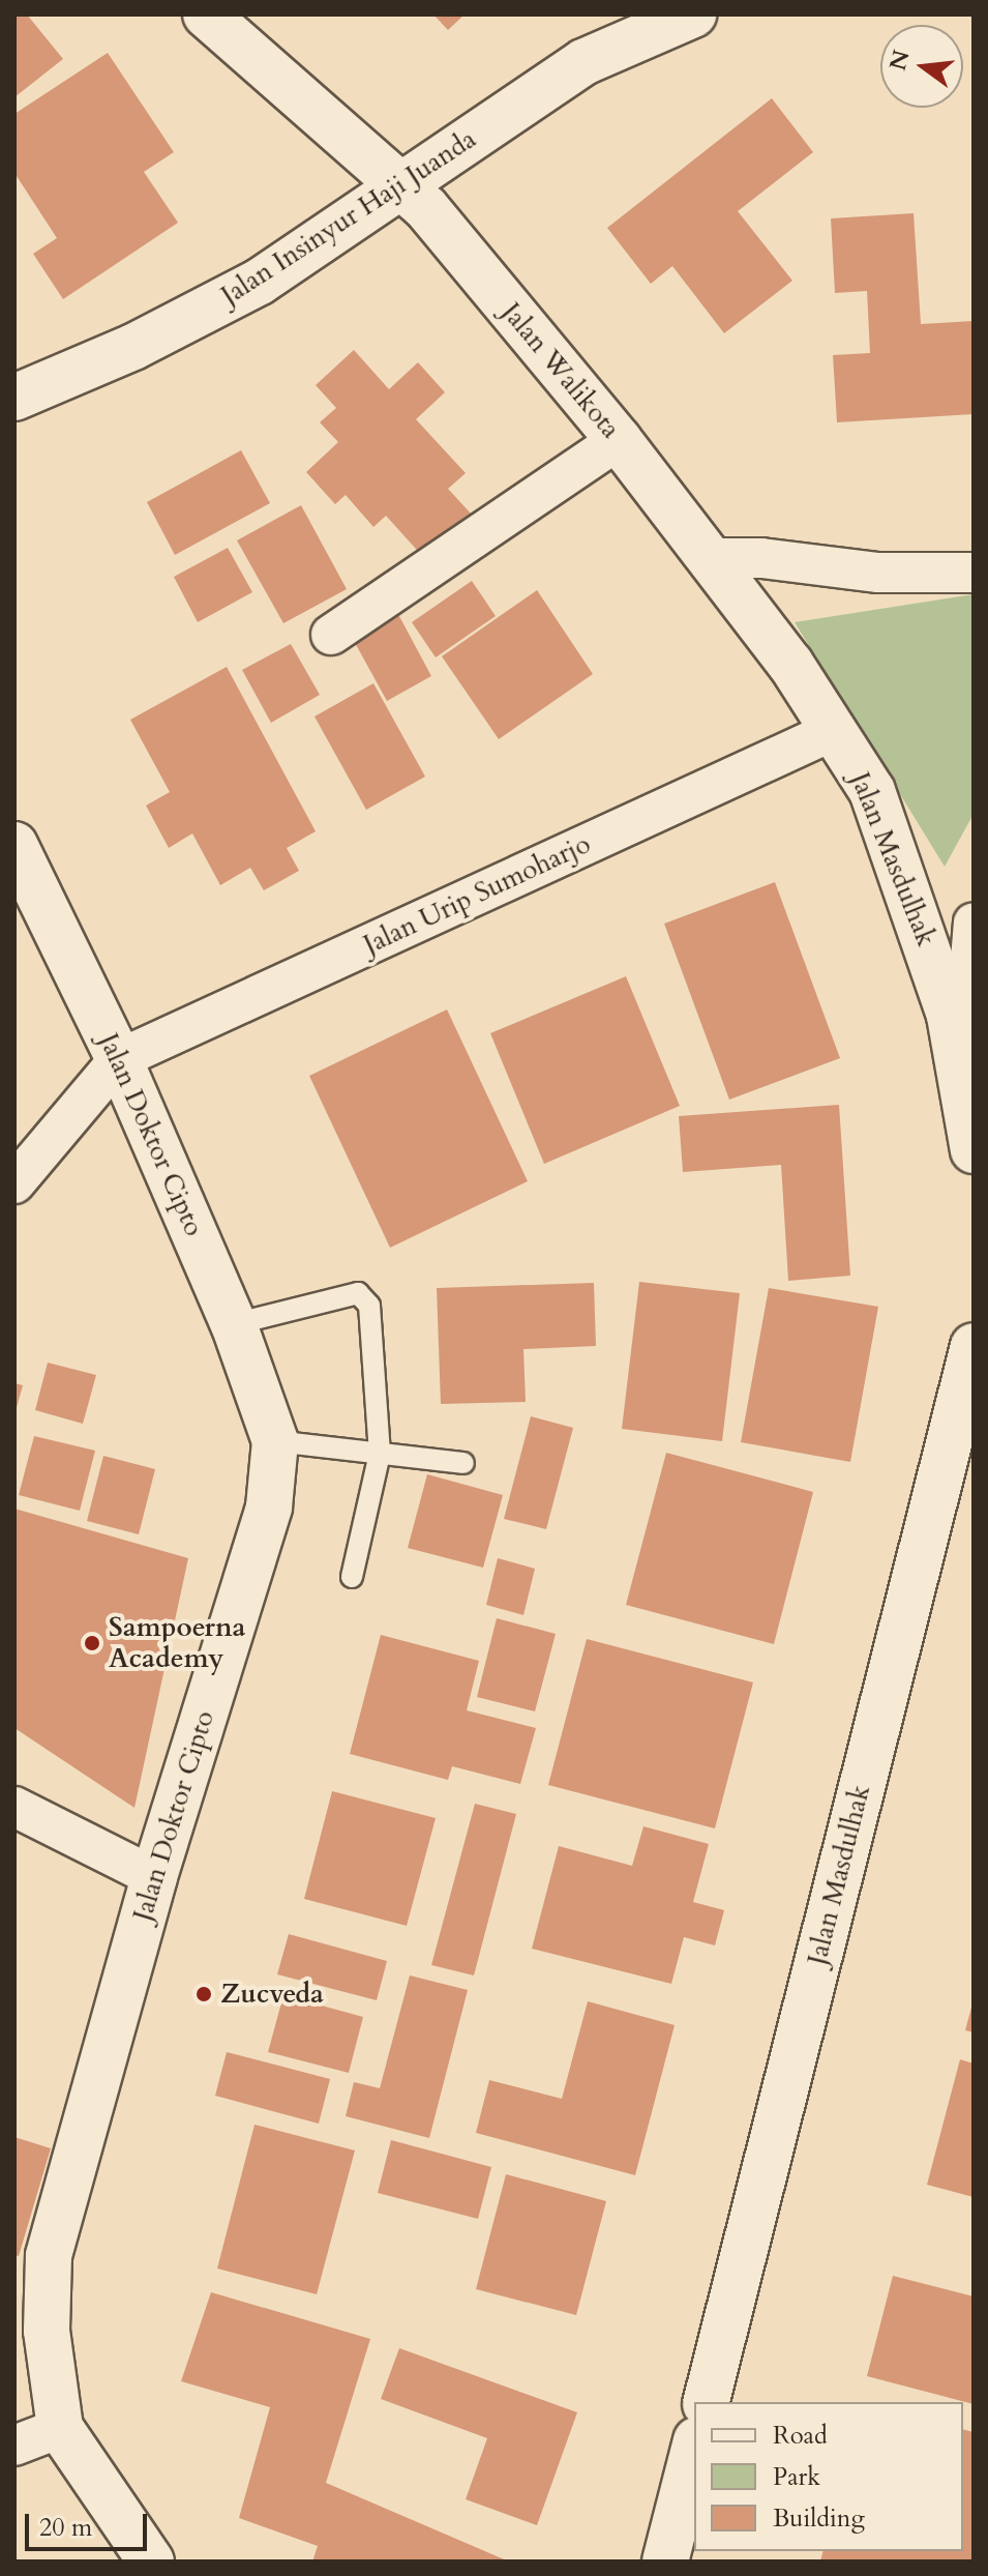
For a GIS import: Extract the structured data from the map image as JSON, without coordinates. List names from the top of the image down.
{
  "streets": {
    "street": [
      "Jalan Insinyur Haji Juanda",
      "Jalan Walikota",
      "Jalan Masdulhak",
      "Jalan Urip Sumoharjo",
      "Jalan Doktor Cipto"
    ]
  },
  "crossings": [
    ["Jalan Insinyur Haji Juanda", "Jalan Walikota"],
    ["Jalan Walikota", "Jalan Masdulhak"],
    ["Jalan Masdulhak", "Jalan Urip Sumoharjo"],
    ["Jalan Urip Sumoharjo", "Jalan Doktor Cipto"]
  ],
  "places": ["Sampoerna Academy", "Zucveda"],
  "legend": ["Road", "Park", "Building"],
  "scale_bar": "20 m",
  "north": "left"
}
